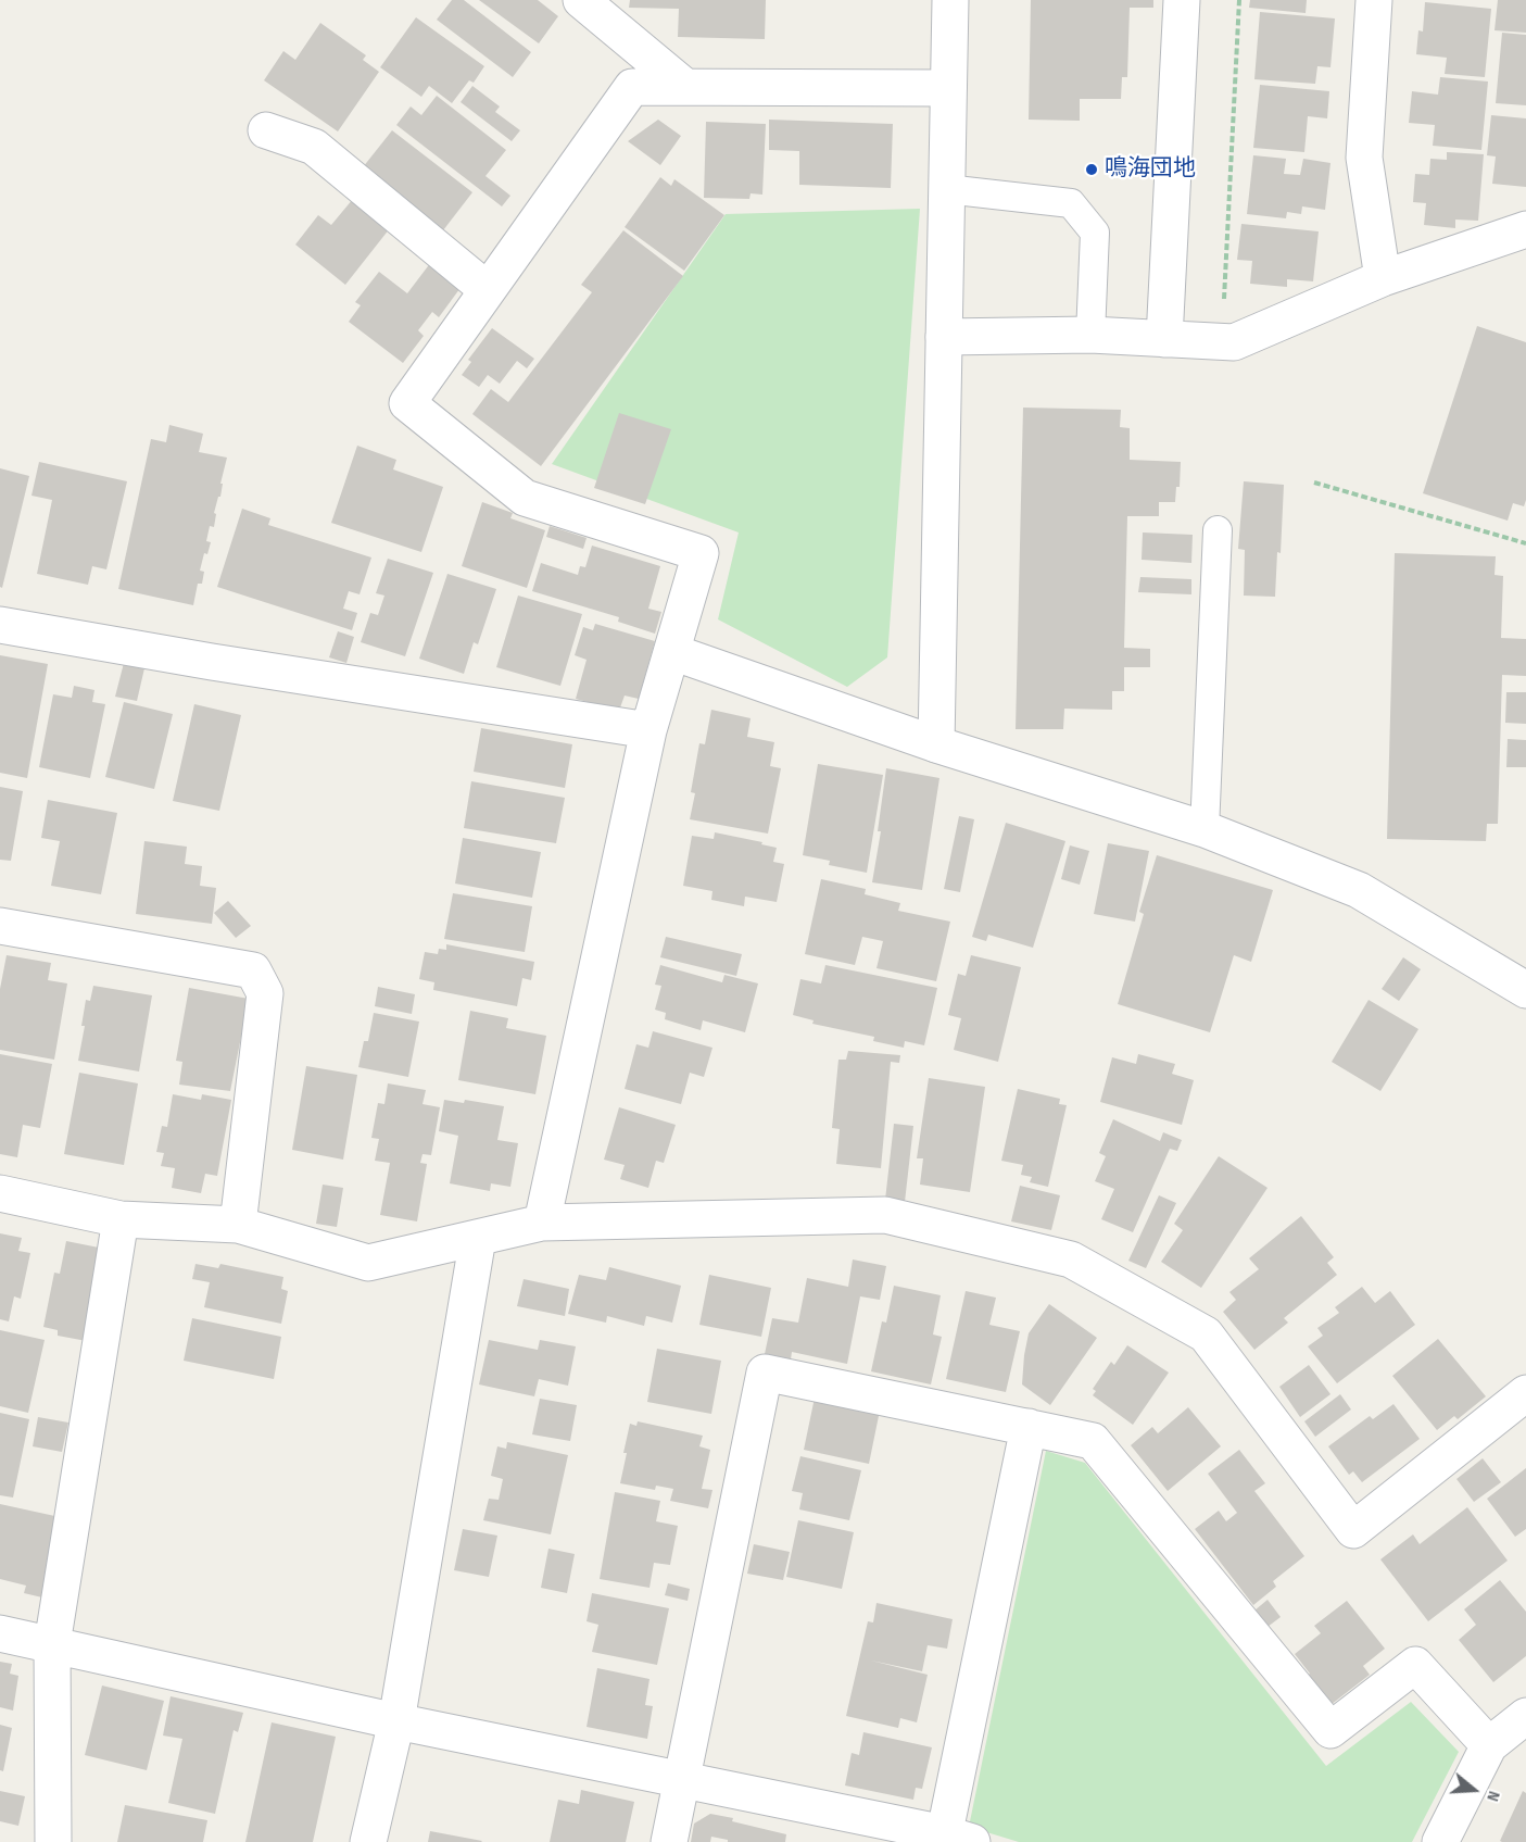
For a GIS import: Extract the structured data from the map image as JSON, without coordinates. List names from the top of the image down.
{
  "places": ["鳴海団地"],
  "north": "right"
}
